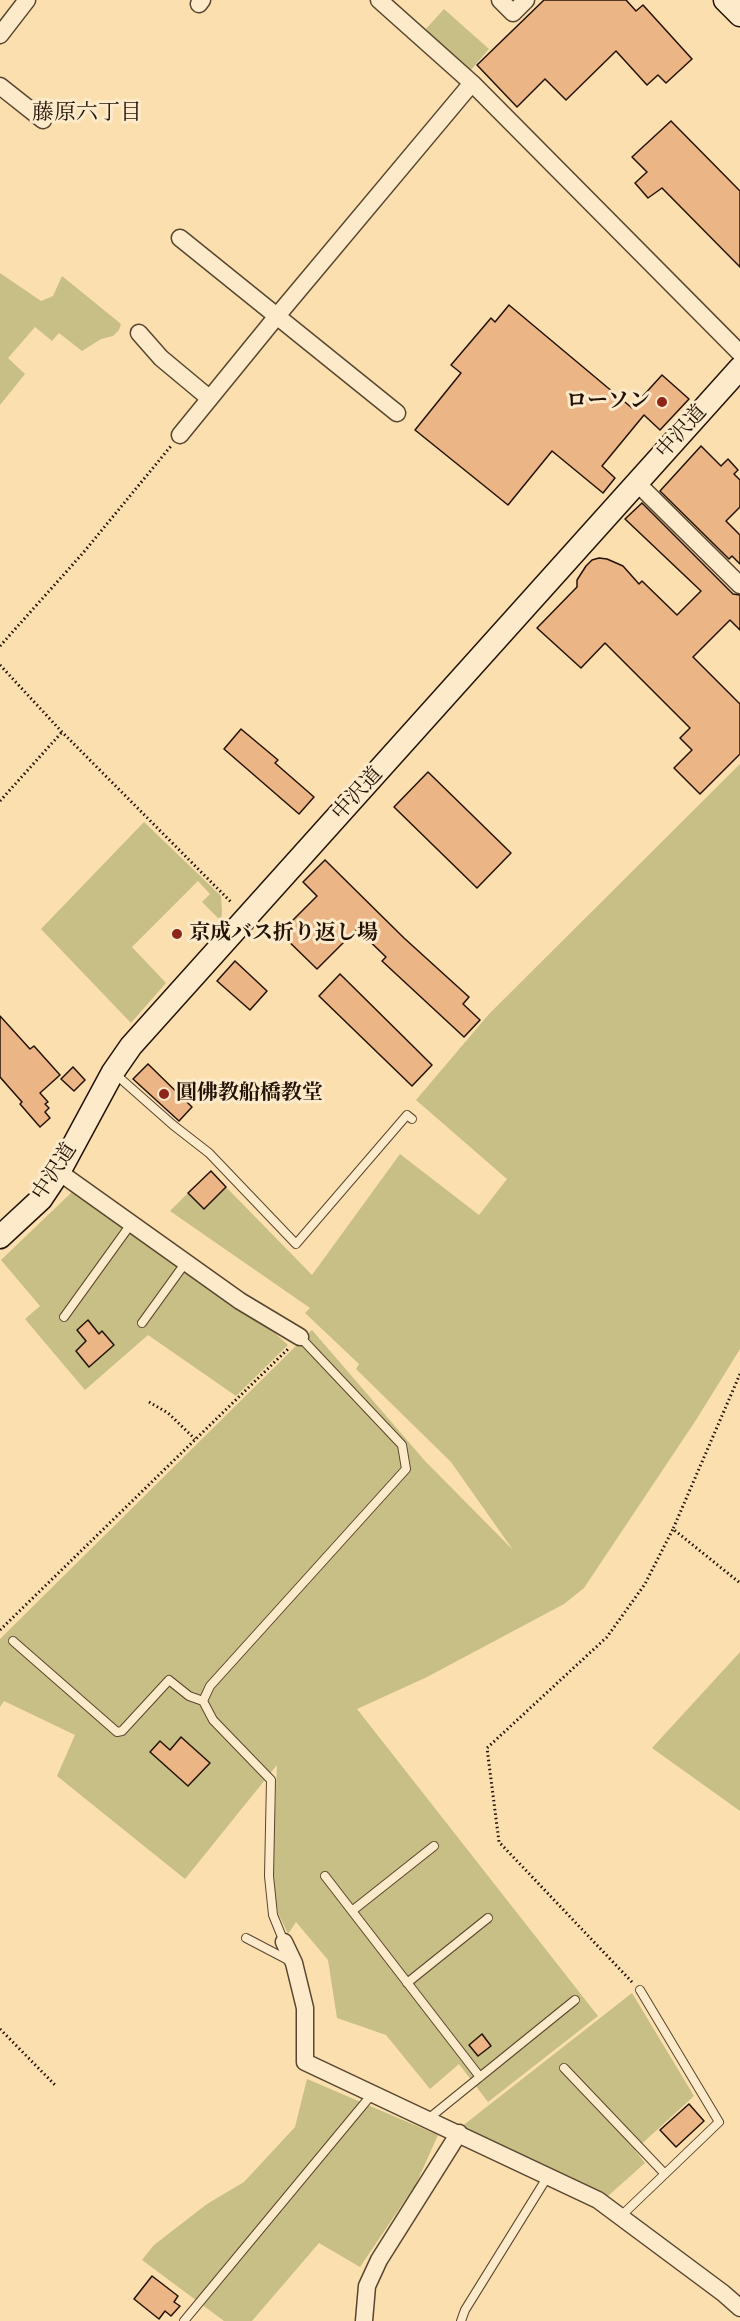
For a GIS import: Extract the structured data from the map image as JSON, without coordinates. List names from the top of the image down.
{
  "streets": {
    "street": ["中沢道"]
  },
  "districts": ["藤原六丁目"],
  "places": ["ローソン", "京成バス折り返し場", "圓佛教船橋教堂"]
}
